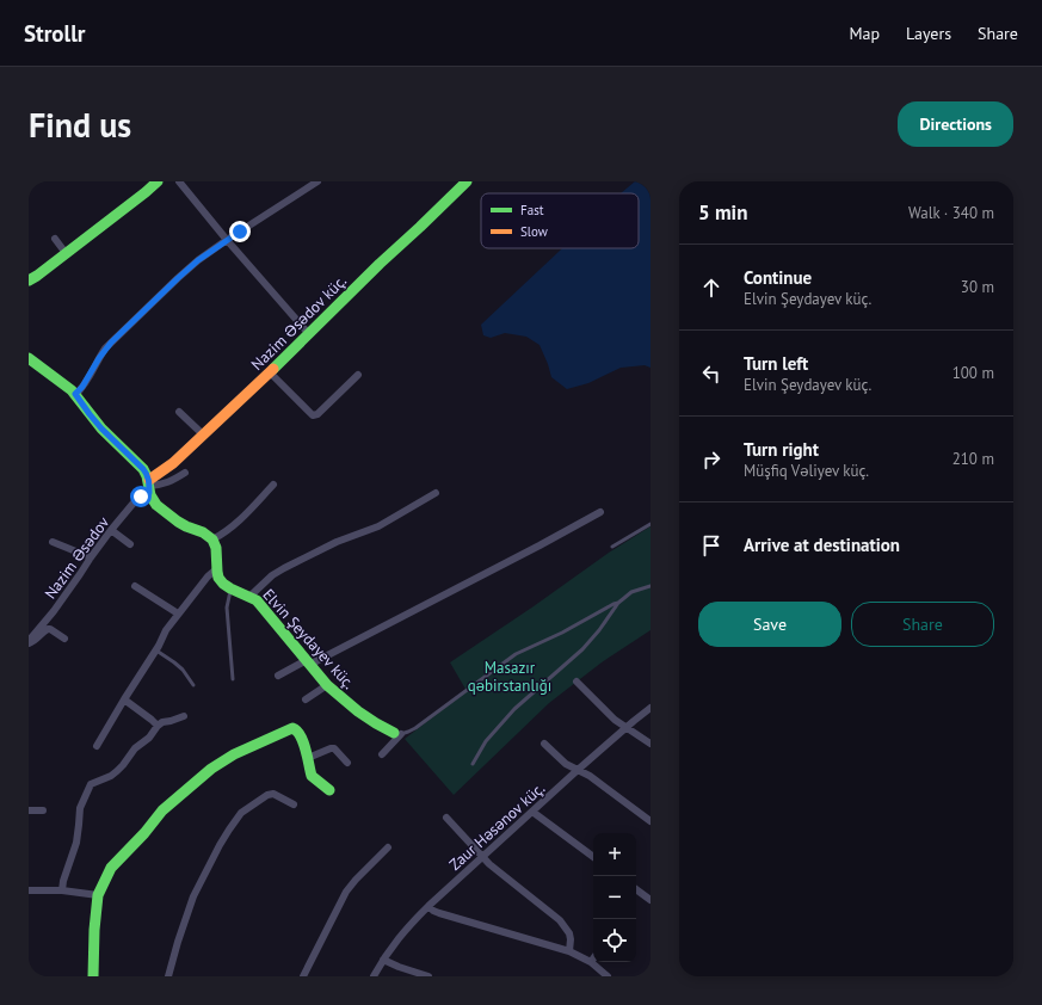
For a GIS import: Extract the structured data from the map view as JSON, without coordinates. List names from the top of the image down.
{
  "streets": {
    "street": [
      "Nazim Əsədov küç.",
      "Nazim Əsədov",
      "Elvin Şeydayev küç.",
      "Zaur Həsənov küç."
    ]
  },
  "crossings": [
    ["Nazim Əsədov küç.", "Nazim Əsədov"]
  ],
  "parks": ["Masazır qəbirstanlığı"],
  "legend": ["Fast", "Slow"],
  "page": {
    "header": "Strollr",
    "nav": ["Map", "Layers", "Share"],
    "buttons": [
      "Directions",
      ["Save", "Share"]
    ],
    "title": "Find us",
    "heading": ["5 min", "Walk · 340 m"],
    "list": [
      ["Continue", "Elvin Şeydayev küç.", "30 m"],
      ["Turn left", "Elvin Şeydayev küç.", "100 m"],
      ["Turn right", "Müşfiq Vəliyev küç.", "210 m"],
      "Arrive at destination"
    ],
    "map_buttons": ["+", "−"]
  }
}
